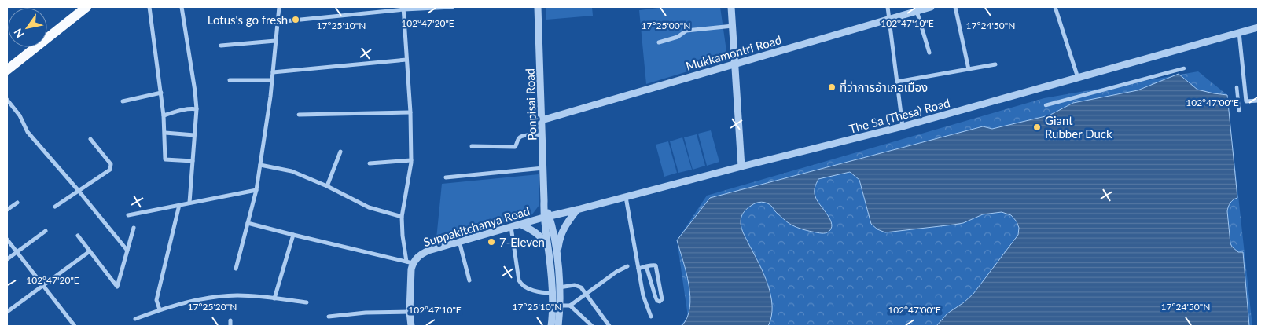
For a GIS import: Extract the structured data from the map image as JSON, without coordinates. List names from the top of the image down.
{
  "streets": {
    "street": [
      "Mukkamontri Road",
      "Ponpisai Road",
      "The Sa (Thesa) Road",
      "Suppakitchanya Road"
    ]
  },
  "crossings": [
    ["Mukkamontri Road", "Ponpisai Road"],
    ["Ponpisai Road", "The Sa (Thesa) Road"],
    ["Ponpisai Road", "Suppakitchanya Road"],
    ["The Sa (Thesa) Road", "Suppakitchanya Road"]
  ],
  "places": [
    "Lotus's go fresh",
    "ที่ว่าการอำเภอเมือง",
    "Giant Rubber Duck",
    "7-Eleven"
  ],
  "north": "bottom left",
  "coordinates": [
    "102°47'20\"E",
    "102°47'10\"E",
    "17°25'10\"N",
    "17°25'00\"N",
    "17°24'50\"N",
    "102°47'00\"E",
    "17°25'20\"N"
  ]
}
